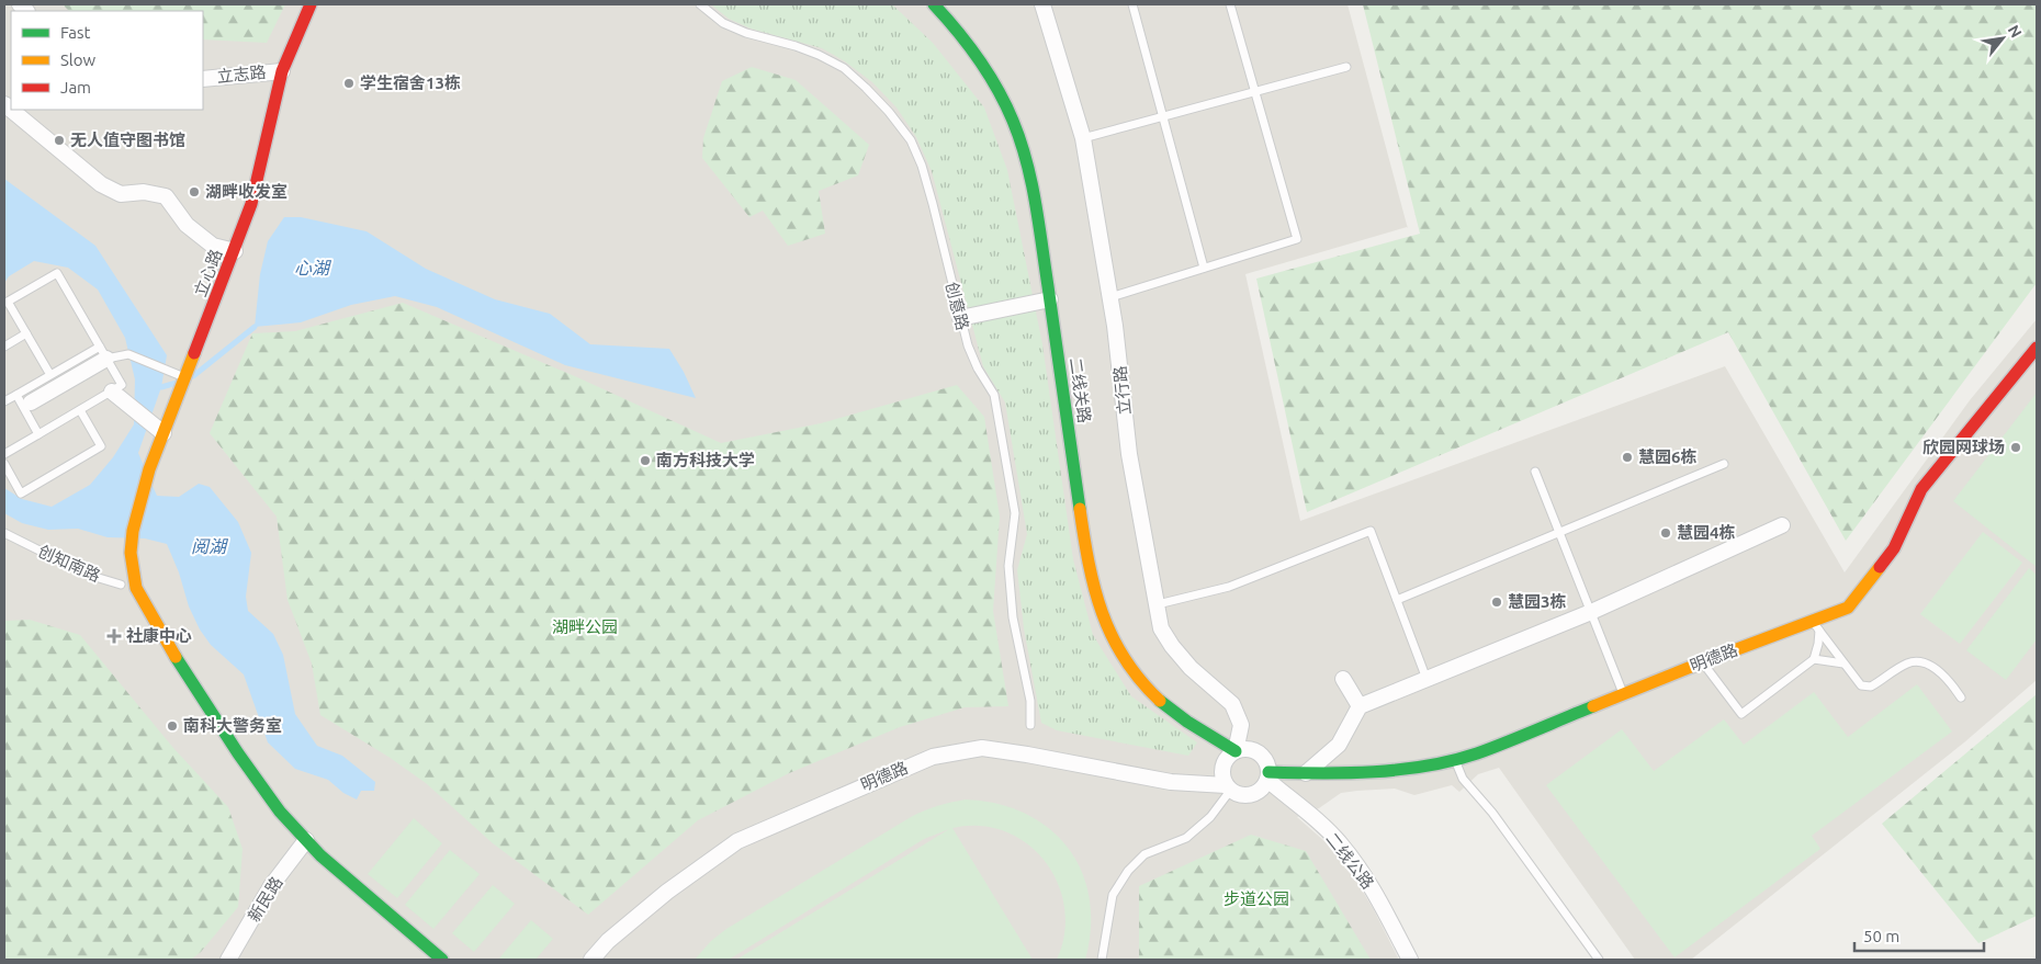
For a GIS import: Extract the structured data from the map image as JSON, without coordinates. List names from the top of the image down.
{
  "streets": {
    "street": [
      "立志路",
      "立心路",
      "二线关路",
      "立行路",
      "创知南路",
      "明德路",
      "二线公路",
      "新民路"
    ],
    "lane": ["创意路"]
  },
  "crossings": [
    ["立志路", "立心路"],
    ["立心路", "创知南路"],
    ["立心路", "新民路"],
    ["二线关路", "立行路"],
    ["二线关路", "明德路"],
    ["二线关路", "二线公路"],
    ["立行路", "明德路"],
    ["立行路", "二线公路"],
    ["明德路", "二线公路"]
  ],
  "water": ["心湖", "阅湖"],
  "parks": ["湖畔公园", "步道公园"],
  "places": {
    "other": [
      "学生宿舍13栋",
      "无人值守图书馆",
      "湖畔收发室",
      "欣园网球场",
      "慧园6栋",
      "南方科技大学",
      "慧园4栋",
      "慧园3栋",
      "南科大警务室"
    ],
    "health": ["社康中心"]
  },
  "legend": ["Fast", "Slow", "Jam"],
  "scale_bar": "50 m",
  "north": "top right"
}
